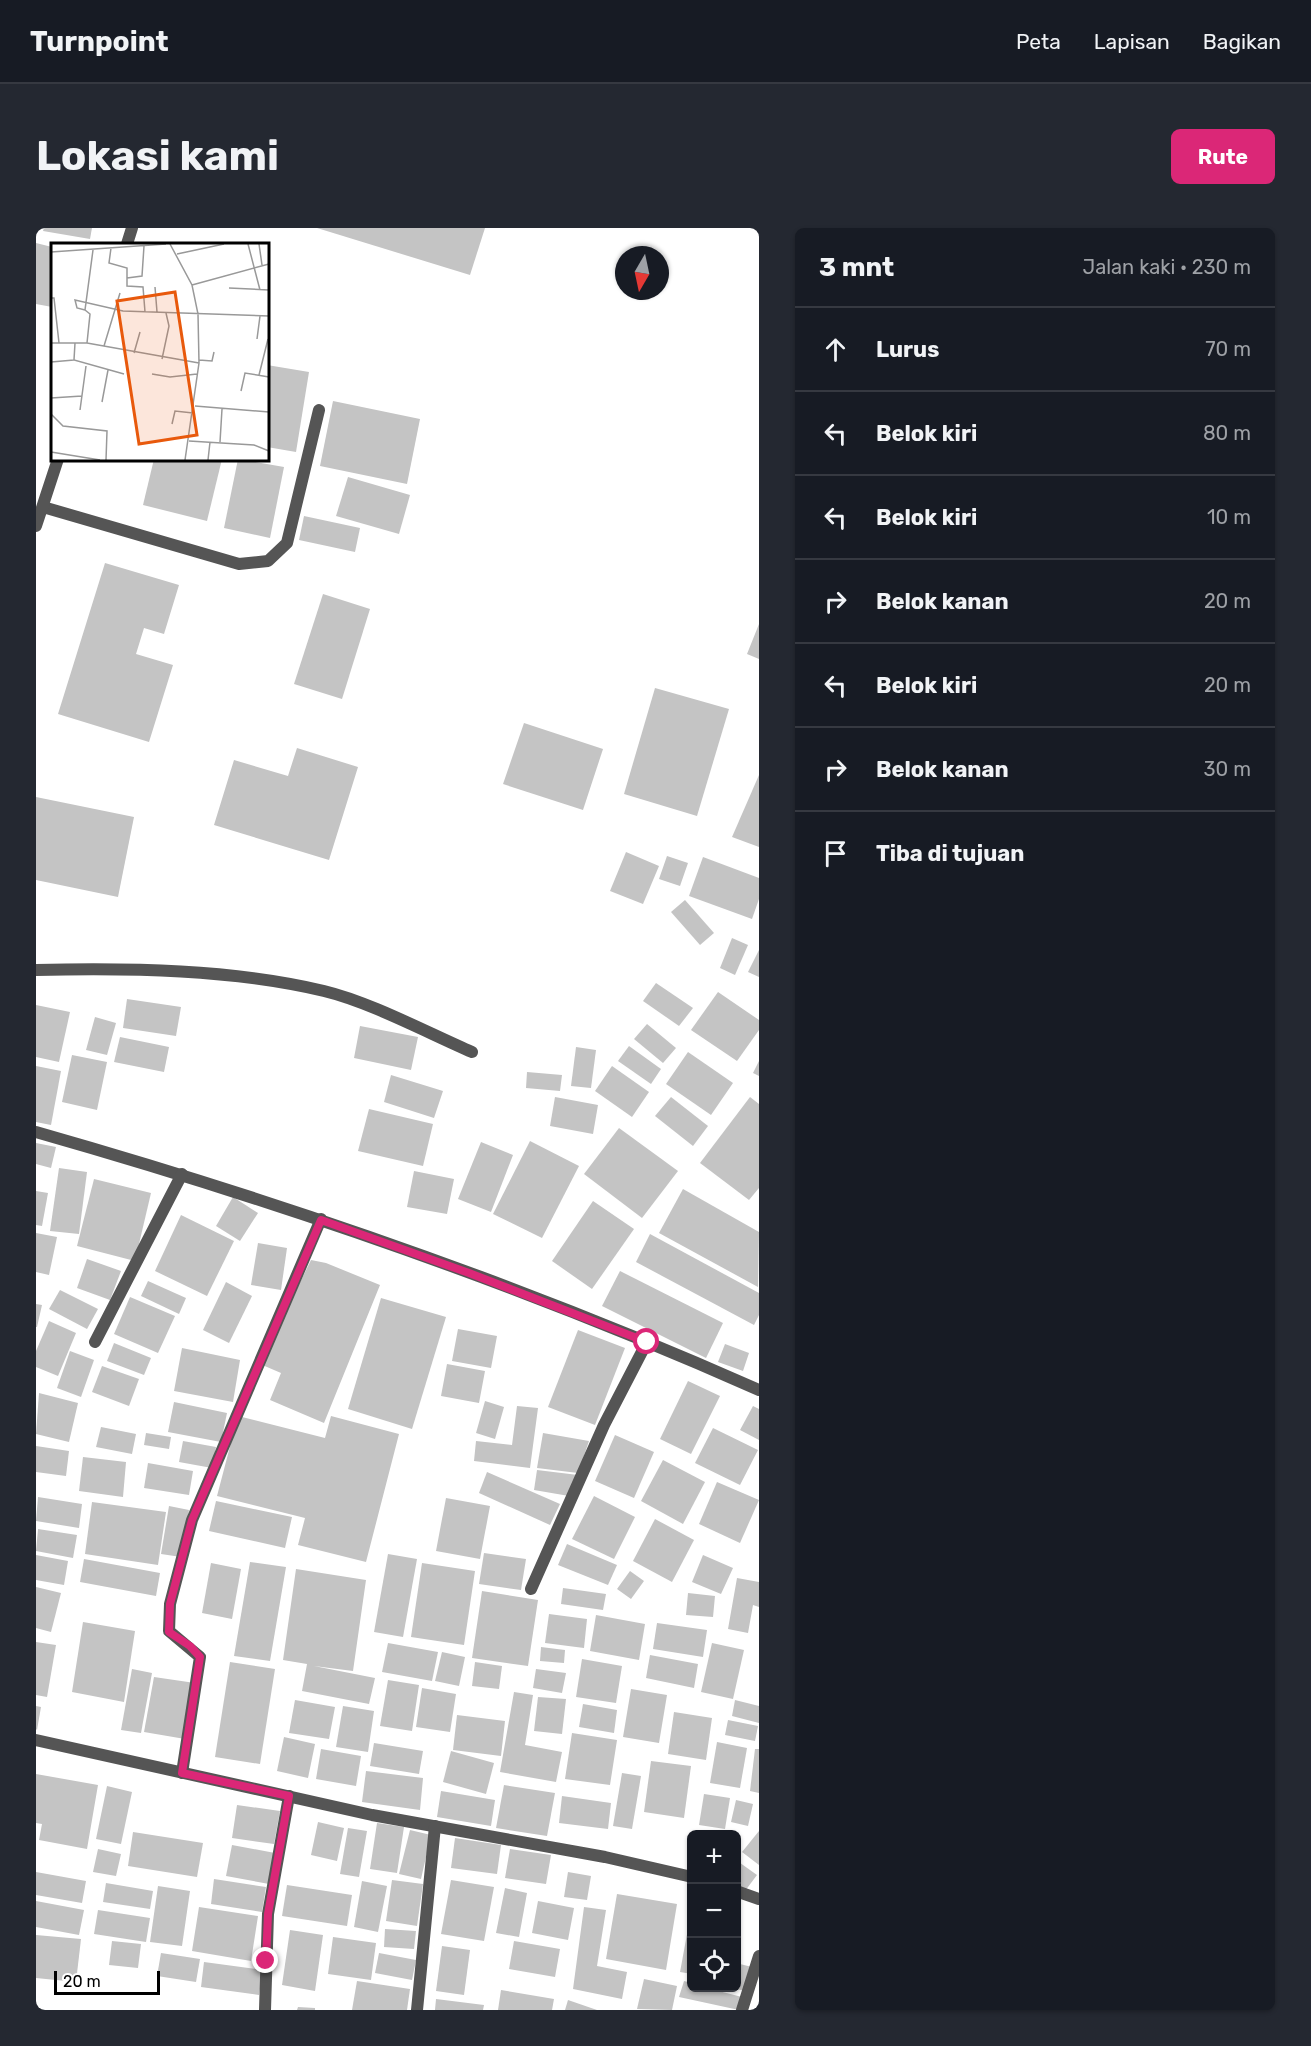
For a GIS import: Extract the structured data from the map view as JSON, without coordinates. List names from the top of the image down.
{
  "scale_bar": "20 m",
  "north": "bottom",
  "page": {
    "header": "Turnpoint",
    "nav": ["Peta", "Lapisan", "Bagikan"],
    "buttons": "Rute",
    "title": "Lokasi kami",
    "heading": ["3 mnt", "Jalan kaki · 230 m"],
    "list": [
      ["Lurus", "70 m"],
      ["Belok kiri", "80 m"],
      ["Belok kiri", "10 m"],
      ["Belok kanan", "20 m"],
      ["Belok kiri", "20 m"],
      ["Belok kanan", "30 m"],
      "Tiba di tujuan"
    ],
    "map_buttons": ["+", "−"],
    "scale": "20 m"
  }
}
